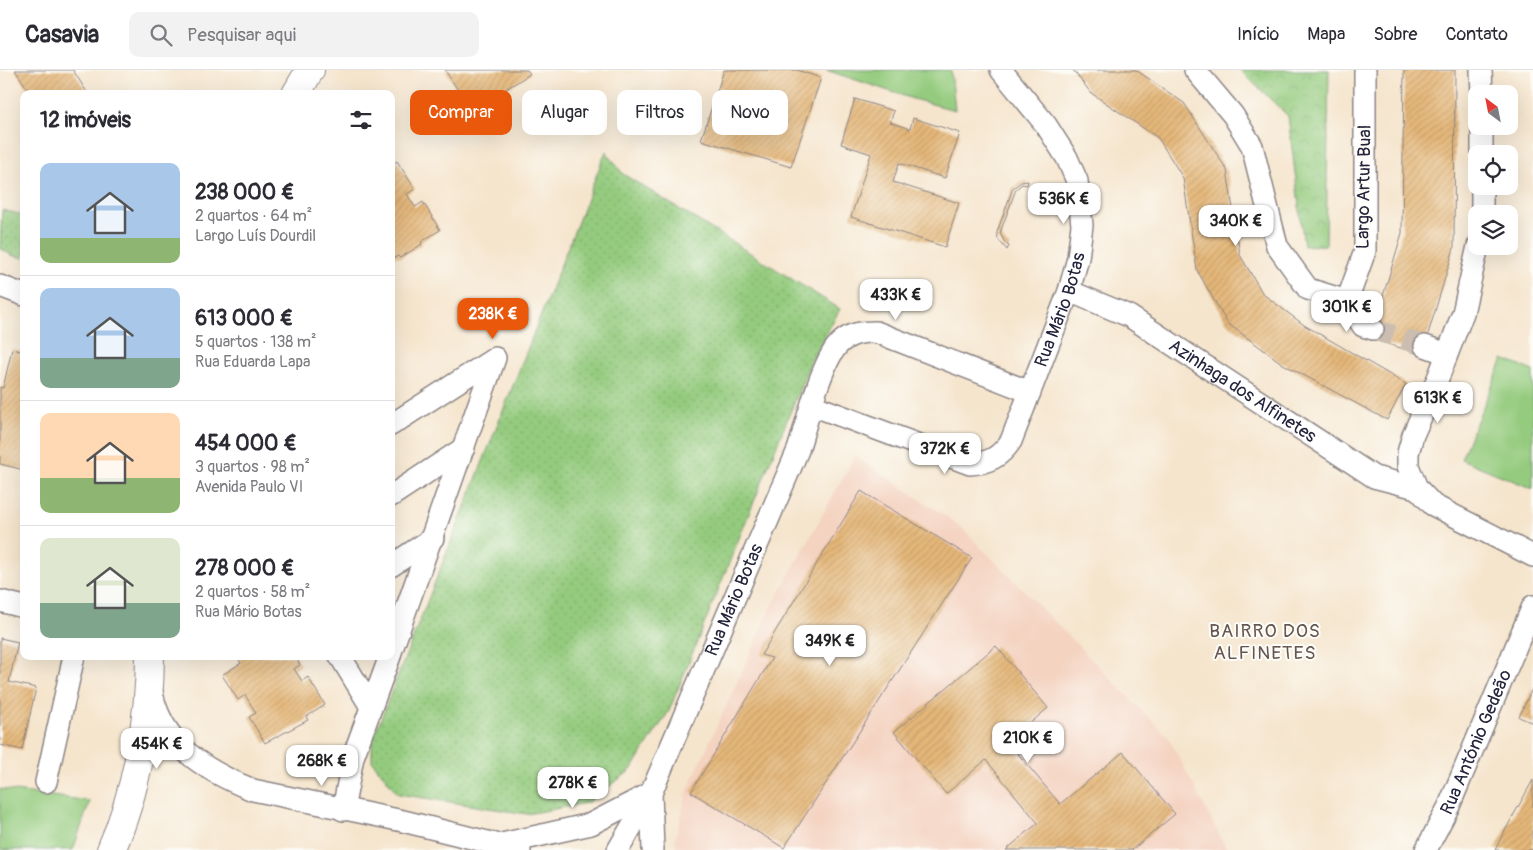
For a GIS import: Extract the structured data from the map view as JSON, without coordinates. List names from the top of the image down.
{
  "streets": {
    "street": [
      "Largo Artur Bual",
      "Rua Mário Botas",
      "Azinhaga dos Alfinetes",
      "Rua António Gedeão"
    ]
  },
  "crossings": [
    ["Rua Mário Botas", "Azinhaga dos Alfinetes"]
  ],
  "districts": ["BAIRRO DOS ALFINETES"],
  "north": "top left",
  "page": {
    "header": "Casavia",
    "search": "Pesquisar aqui",
    "nav": [
      "Início",
      "Mapa",
      "Sobre",
      "Contato"
    ],
    "chip": [
      "Comprar",
      "Alugar",
      "Filtros",
      "Novo"
    ],
    "heading": "12 imóveis",
    "list": [
      {
        "name": "238 000 €",
        "note": "2 quartos · 64 m² · Largo Luís Dourdil"
      },
      {
        "name": "613 000 €",
        "note": "5 quartos · 138 m² · Rua Eduarda Lapa"
      },
      {
        "name": "454 000 €",
        "note": "3 quartos · 98 m² · Avenida Paulo VI"
      },
      {
        "name": "278 000 €",
        "note": "2 quartos · 58 m² · Rua Mário Botas"
      }
    ],
    "price": [
      "536K €",
      "340K €",
      "433K €",
      "301K €",
      "238K €",
      "613K €",
      "372K €",
      "349K €",
      "210K €",
      "454K €",
      "268K €",
      "278K €"
    ]
  }
}
